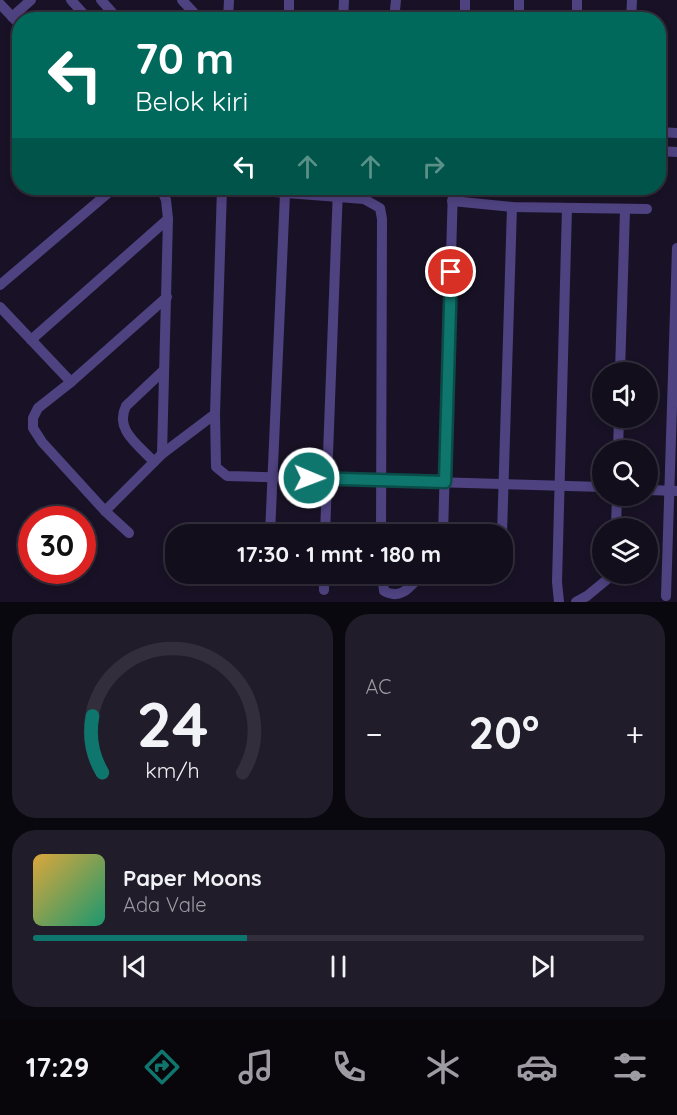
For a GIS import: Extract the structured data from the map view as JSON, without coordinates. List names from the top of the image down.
{
  "page": {
    "turn": ["70 m", "Belok kiri"],
    "limit": "30",
    "trip": "17:30 · 1 mnt · 180 m",
    "tile": "AC",
    "heat": ["−", "20°", "+"],
    "song": ["Paper Moons", "Ada Vale"],
    "tabs": "17:29",
    "gauge": ["24", "km/h"]
  }
}
